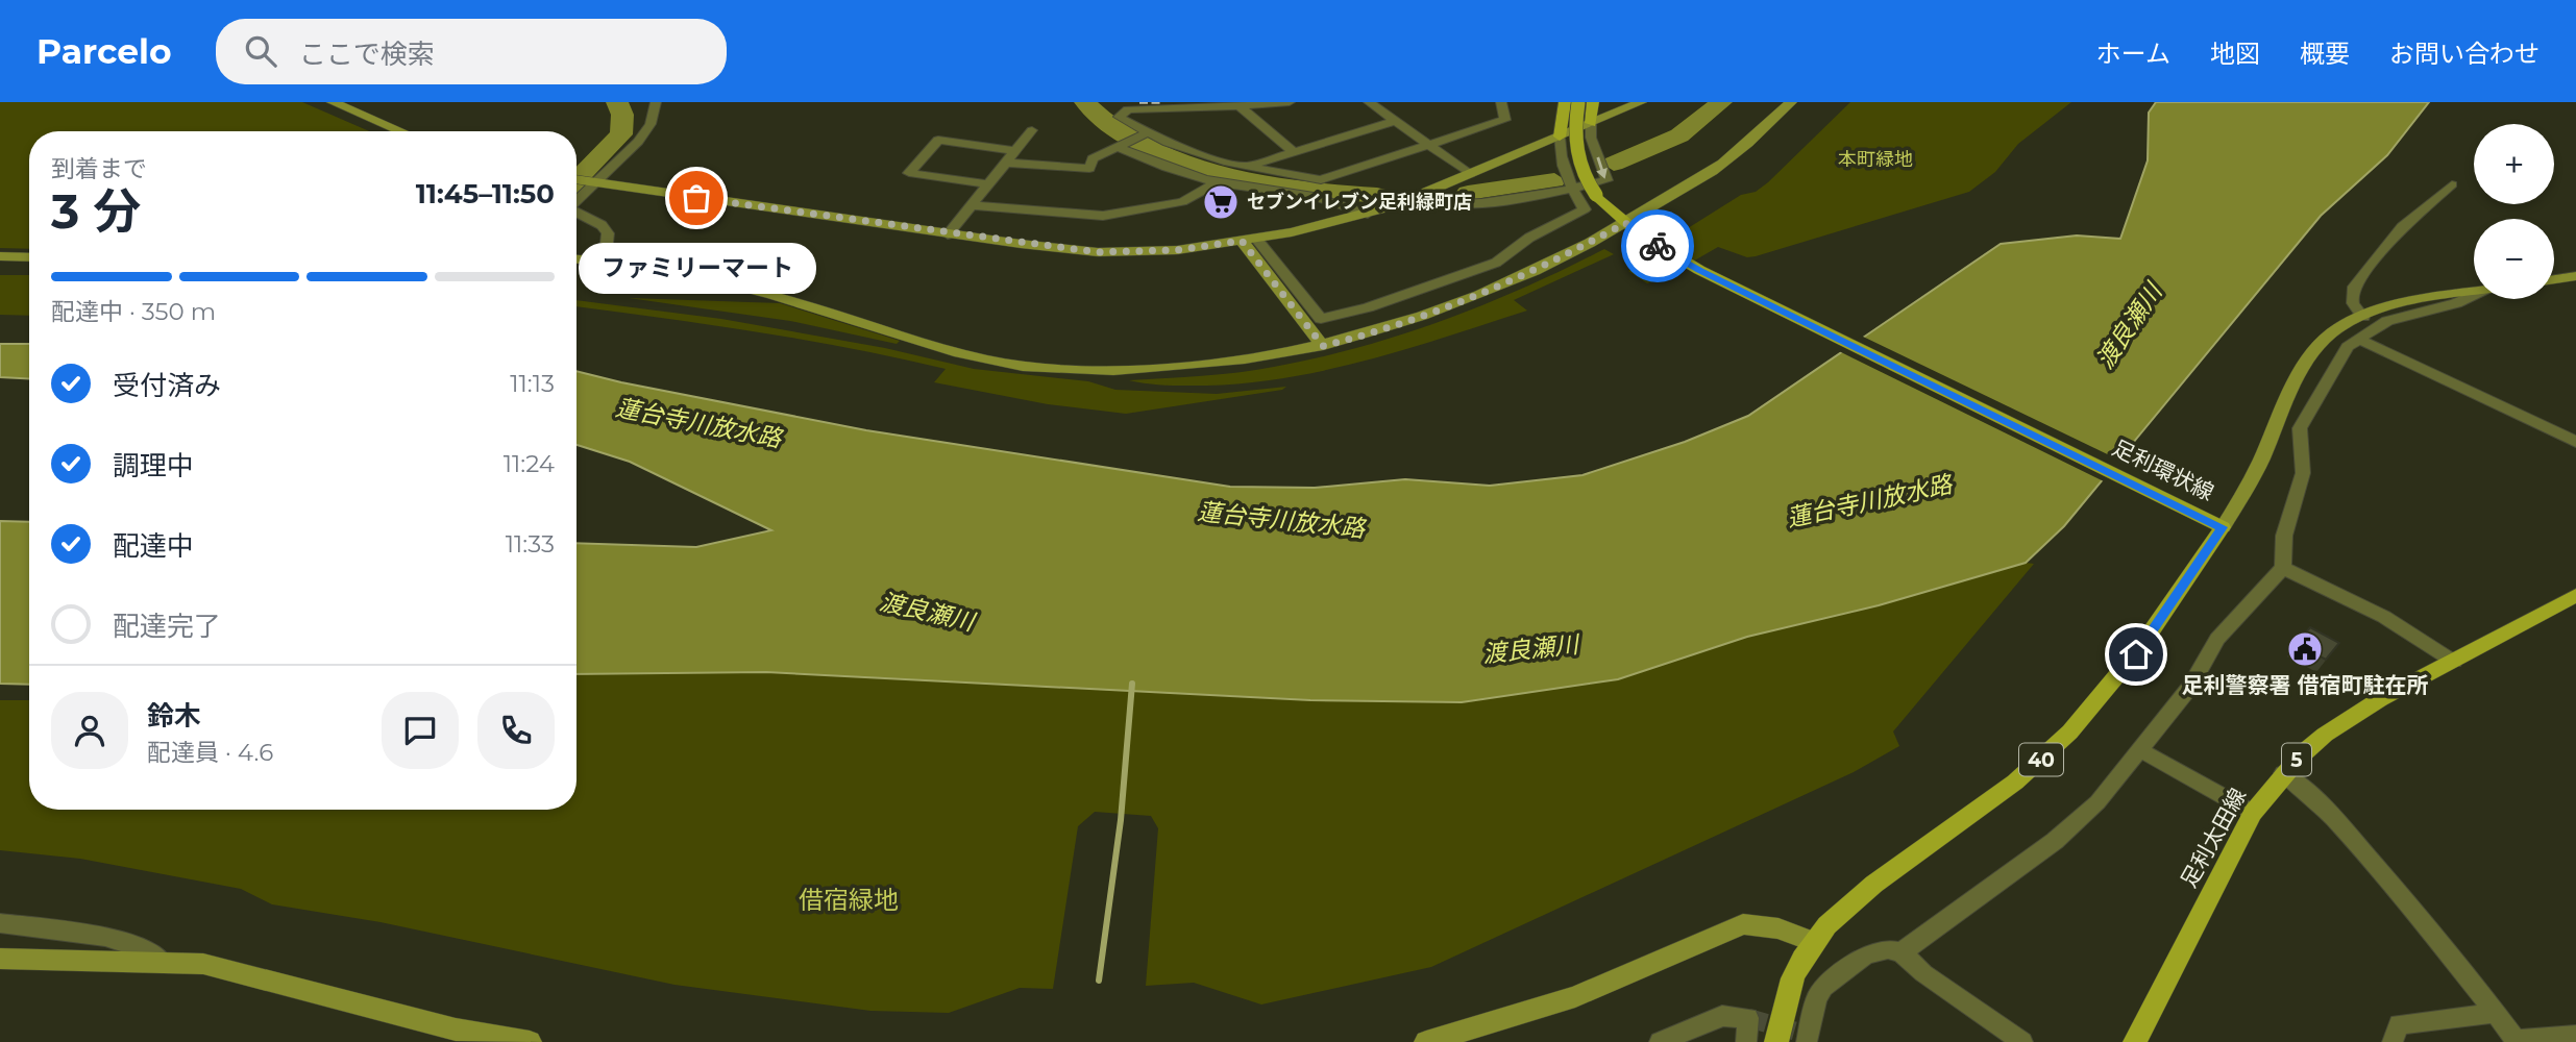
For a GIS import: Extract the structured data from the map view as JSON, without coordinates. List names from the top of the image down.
{
  "streets": {
    "main road": [
      "足利環状線",
      "40",
      "5",
      "足利太田線"
    ]
  },
  "water": ["渡良瀬川", "蓮台寺川放水路"],
  "parks": ["本町緑地", "借宿緑地"],
  "places": {
    "other": ["ファミリーマート"],
    "supermarket": ["セブンイレブン足利緑町店"],
    "public building": ["足利警察署 借宿町駐在所"]
  },
  "page": {
    "header": "Parcelo",
    "search": "ここで検索",
    "nav": [
      "ホーム",
      "地図",
      "概要",
      "お問い合わせ"
    ],
    "map_buttons": ["+", "−"],
    "heading": ["3 分", "到着まで", "11:45–11:50"],
    "panel": ["鈴木", "配達員 · 4.6"],
    "bubble": "ファミリーマート",
    "bar": "配達中 · 350 m",
    "list": [
      ["受付済み", "11:13"],
      ["調理中", "11:24"],
      ["配達中", "11:33"],
      "配達完了"
    ]
  }
}
